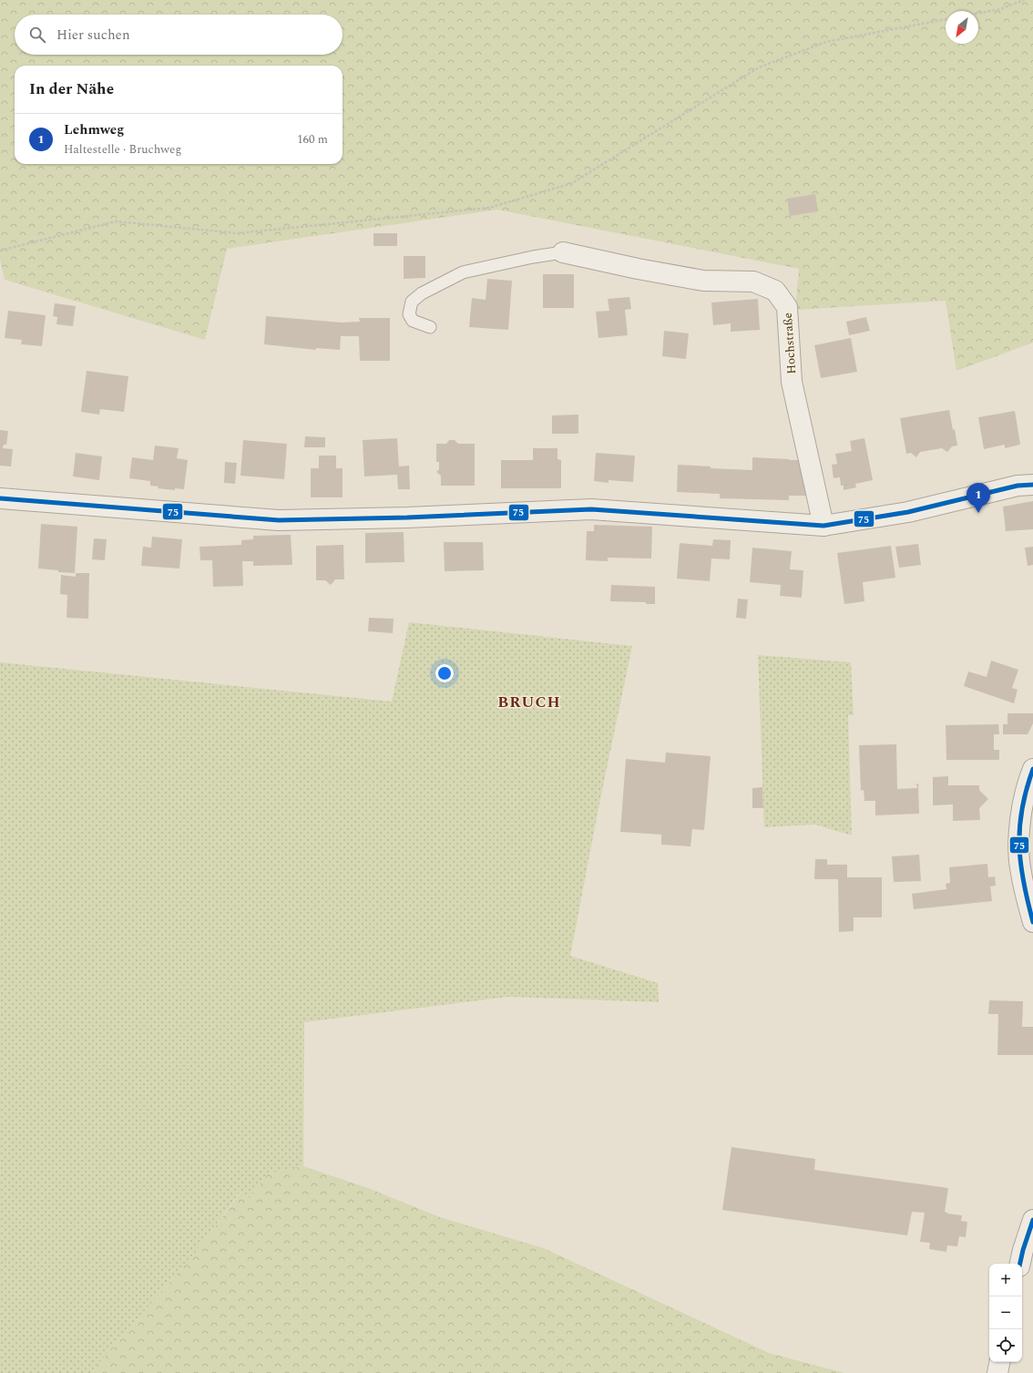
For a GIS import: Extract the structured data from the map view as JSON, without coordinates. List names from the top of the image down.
{
  "streets": {
    "street": ["Hochstraße"]
  },
  "districts": ["BRUCH"],
  "lines": ["transit line 75"],
  "north": "bottom left",
  "page": {
    "search": "Hier suchen",
    "heading": "In der Nähe",
    "list": [
      {
        "mark": "1",
        "name": "Lehmweg",
        "note": "Haltestelle · Bruchweg",
        "value": "160 m"
      }
    ],
    "pins": "1",
    "map_buttons": ["+", "−"]
  }
}
